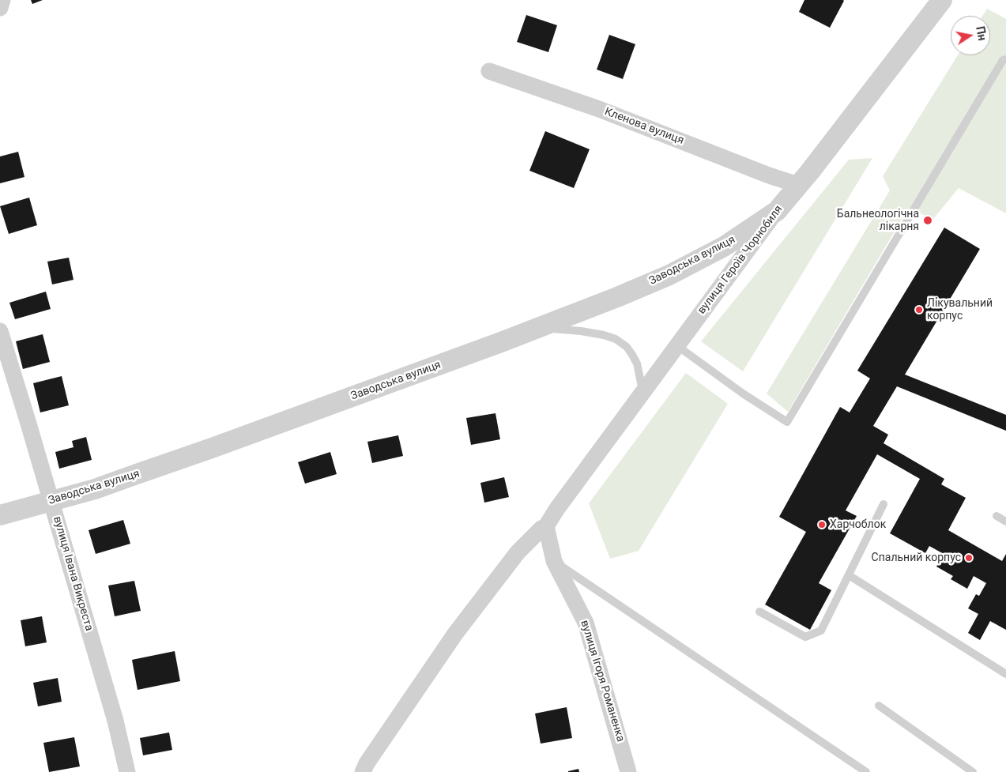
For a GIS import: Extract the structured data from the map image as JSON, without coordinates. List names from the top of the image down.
{
  "streets": {
    "street": [
      "Кленова вулиця",
      "вулиця Героїв Чорнобиля",
      "Заводська вулиця",
      "вулиця Івана Викреста",
      "вулиця Ігоря Романенка"
    ]
  },
  "crossings": [
    ["Кленова вулиця", "вулиця Героїв Чорнобиля"],
    ["вулиця Героїв Чорнобиля", "Заводська вулиця"],
    ["вулиця Героїв Чорнобиля", "вулиця Ігоря Романенка"],
    ["Заводська вулиця", "вулиця Івана Викреста"]
  ],
  "places": [
    "Бальнеологічна лікарня",
    "Лікувальний корпус",
    "Харчоблок",
    "Спальний корпус"
  ],
  "north": "right"
}
